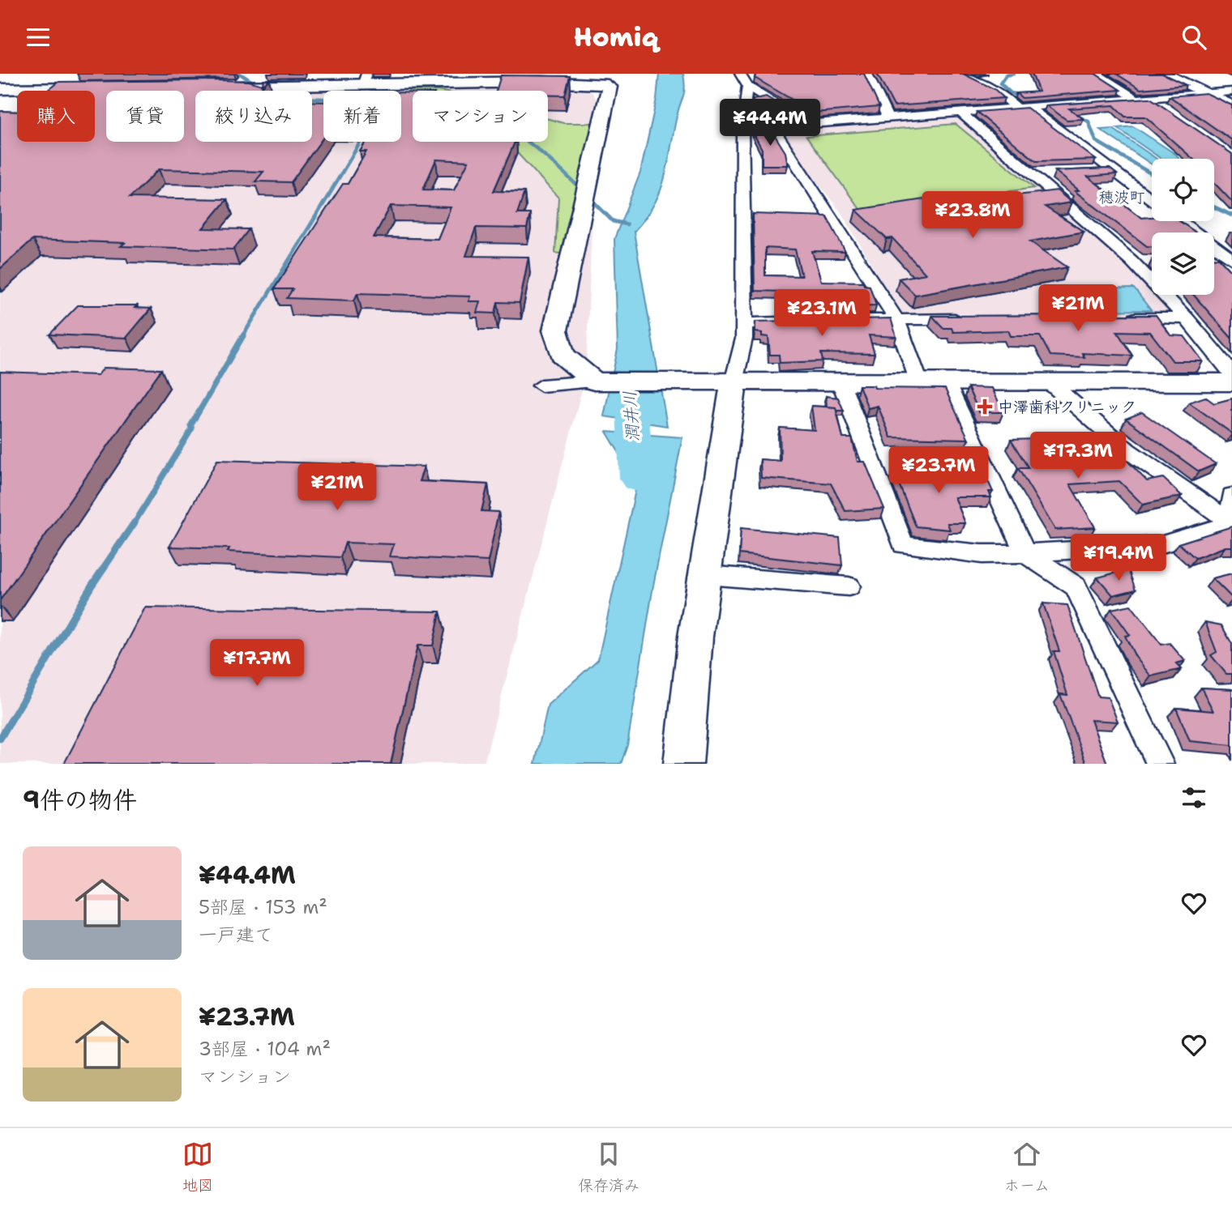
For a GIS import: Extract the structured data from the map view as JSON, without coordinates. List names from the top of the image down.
{
  "districts": ["穂波町"],
  "water": ["潤井川"],
  "places": {
    "health": ["中澤歯科クリニック"]
  },
  "page": {
    "header": "Homiq",
    "chip": [
      "購入",
      "賃貸",
      "絞り込み",
      "新着",
      "マンション"
    ],
    "price": [
      "¥44.4M",
      "¥23.8M",
      "¥21M",
      "¥23.1M",
      "¥17.3M",
      "¥23.7M",
      "¥21M",
      "¥19.4M",
      "¥17.7M"
    ],
    "heading": "9件の物件",
    "list": [
      {
        "name": "¥44.4M",
        "note": "5部屋 · 153 m² · 一戸建て"
      },
      {
        "name": "¥23.7M",
        "note": "3部屋 · 104 m² · マンション"
      }
    ],
    "tabs": ["地図", "保存済み", "ホーム"]
  }
}
